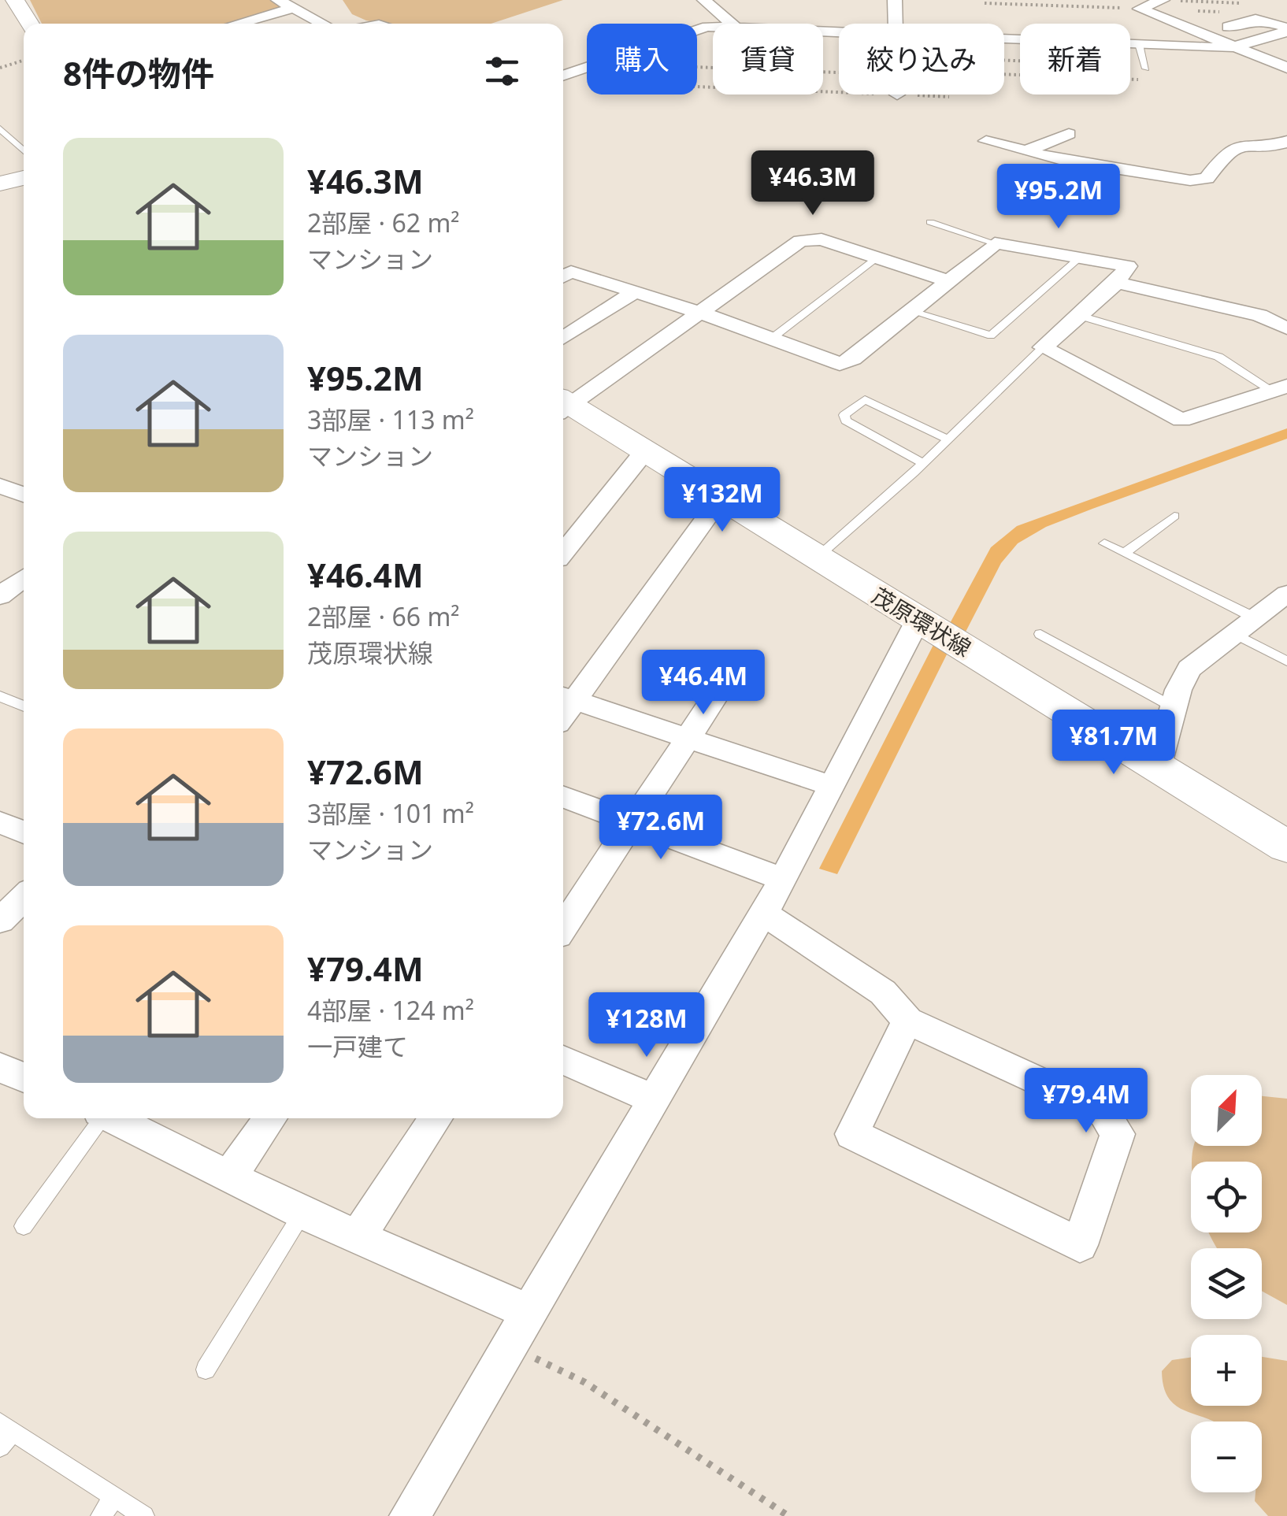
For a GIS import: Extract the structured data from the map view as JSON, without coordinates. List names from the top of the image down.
{
  "streets": {
    "main road": ["茂原環状線"]
  },
  "north": "top right",
  "page": {
    "chip": [
      "購入",
      "賃貸",
      "絞り込み",
      "新着"
    ],
    "heading": "8件の物件",
    "list": [
      {
        "name": "¥46.3M",
        "note": "2部屋 · 62 m² · マンション"
      },
      {
        "name": "¥95.2M",
        "note": "3部屋 · 113 m² · マンション"
      },
      {
        "name": "¥46.4M",
        "note": "2部屋 · 66 m² · 茂原環状線"
      },
      {
        "name": "¥72.6M",
        "note": "3部屋 · 101 m² · マンション"
      },
      {
        "name": "¥79.4M",
        "note": "4部屋 · 124 m² · 一戸建て"
      }
    ],
    "price": [
      "¥46.3M",
      "¥95.2M",
      "¥132M",
      "¥46.4M",
      "¥81.7M",
      "¥72.6M",
      "¥128M",
      "¥79.4M"
    ],
    "map_buttons": ["+", "−"]
  }
}
